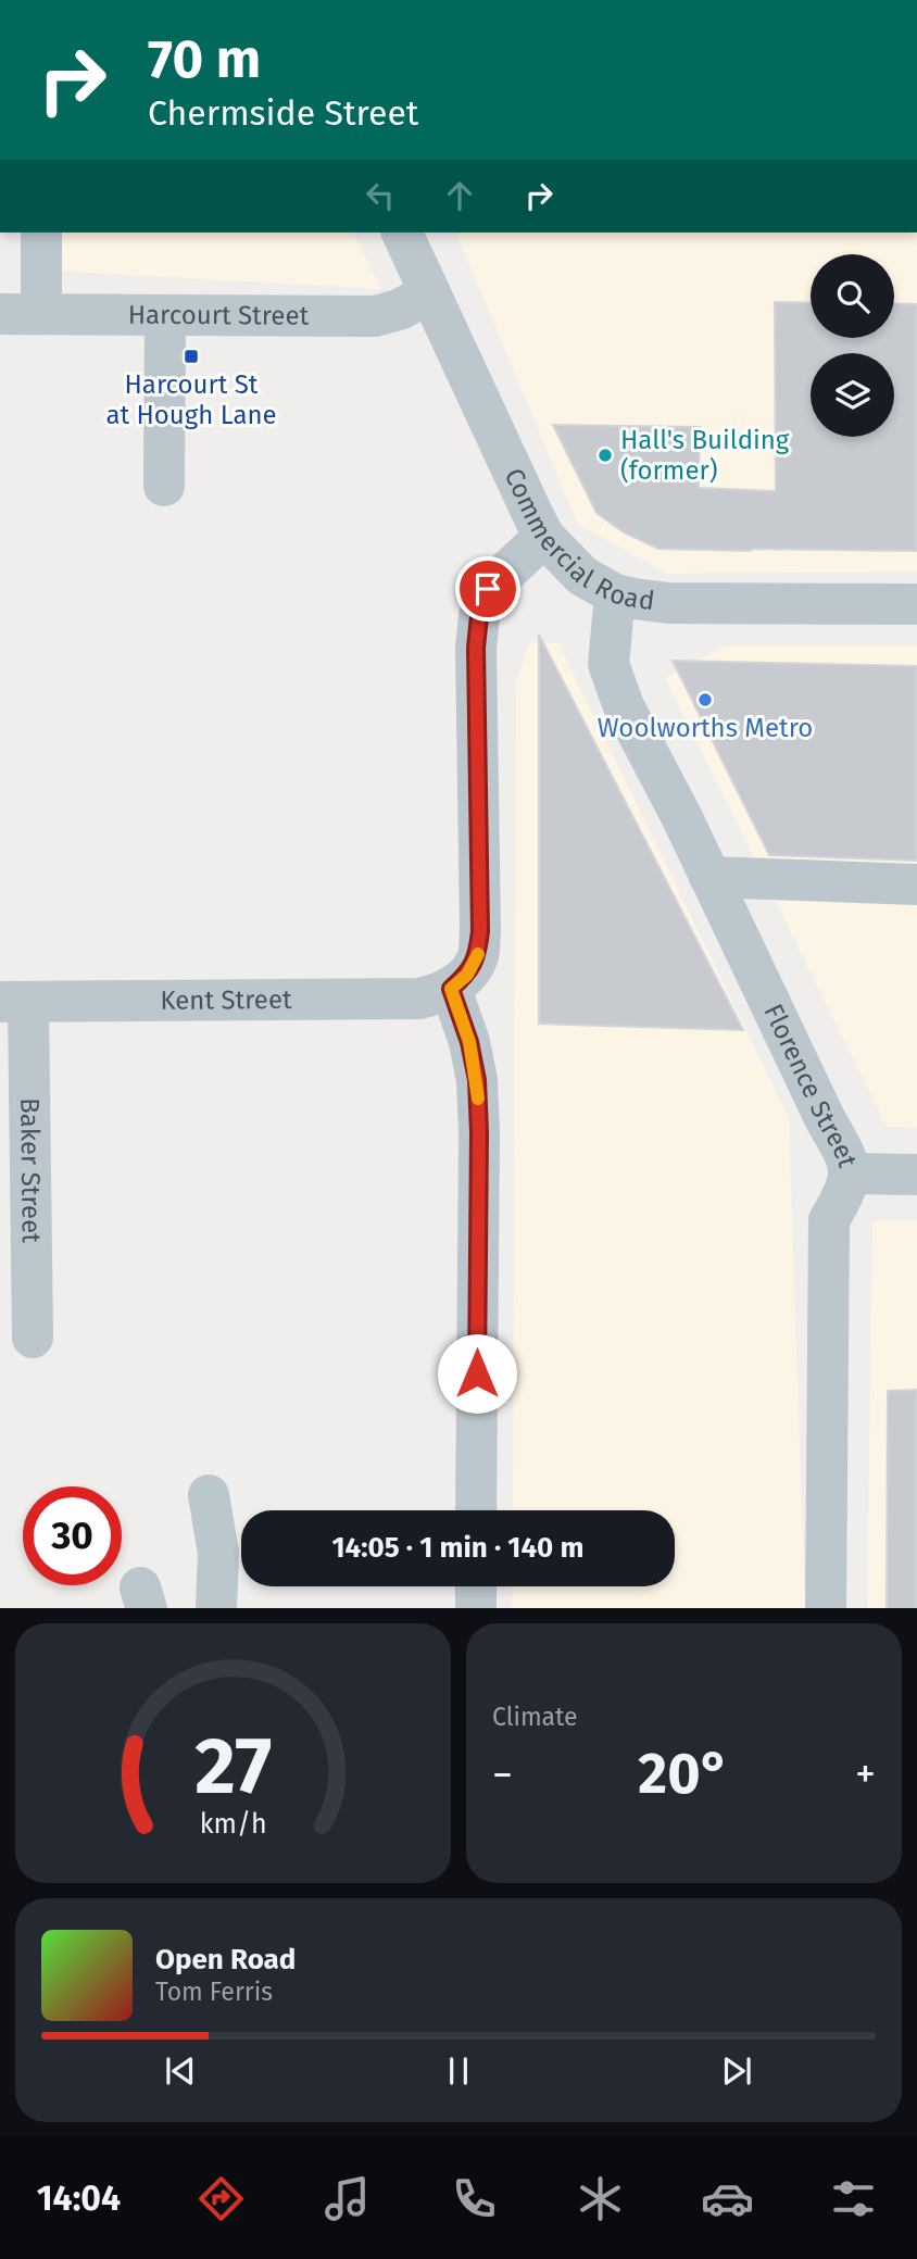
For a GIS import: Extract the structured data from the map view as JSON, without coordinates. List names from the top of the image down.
{
  "streets": {
    "street": [
      "Harcourt Street",
      "Commercial Road",
      "Kent Street",
      "Florence Street",
      "Baker Street"
    ]
  },
  "crossings": [
    ["Harcourt Street", "Commercial Road"],
    ["Commercial Road", "Florence Street"],
    ["Kent Street", "Baker Street"]
  ],
  "places": {
    "transit": ["Harcourt St at Hough Lane"],
    "other": ["Hall's Building (former)", "Woolworths Metro"]
  },
  "page": {
    "turn": ["70 m", "Chermside Street"],
    "limit": "30",
    "trip": "14:05 · 1 min · 140 m",
    "tile": "Climate",
    "heat": ["−", "20°", "+"],
    "song": ["Open Road", "Tom Ferris"],
    "tabs": "14:04",
    "gauge": ["27", "km/h"]
  }
}
